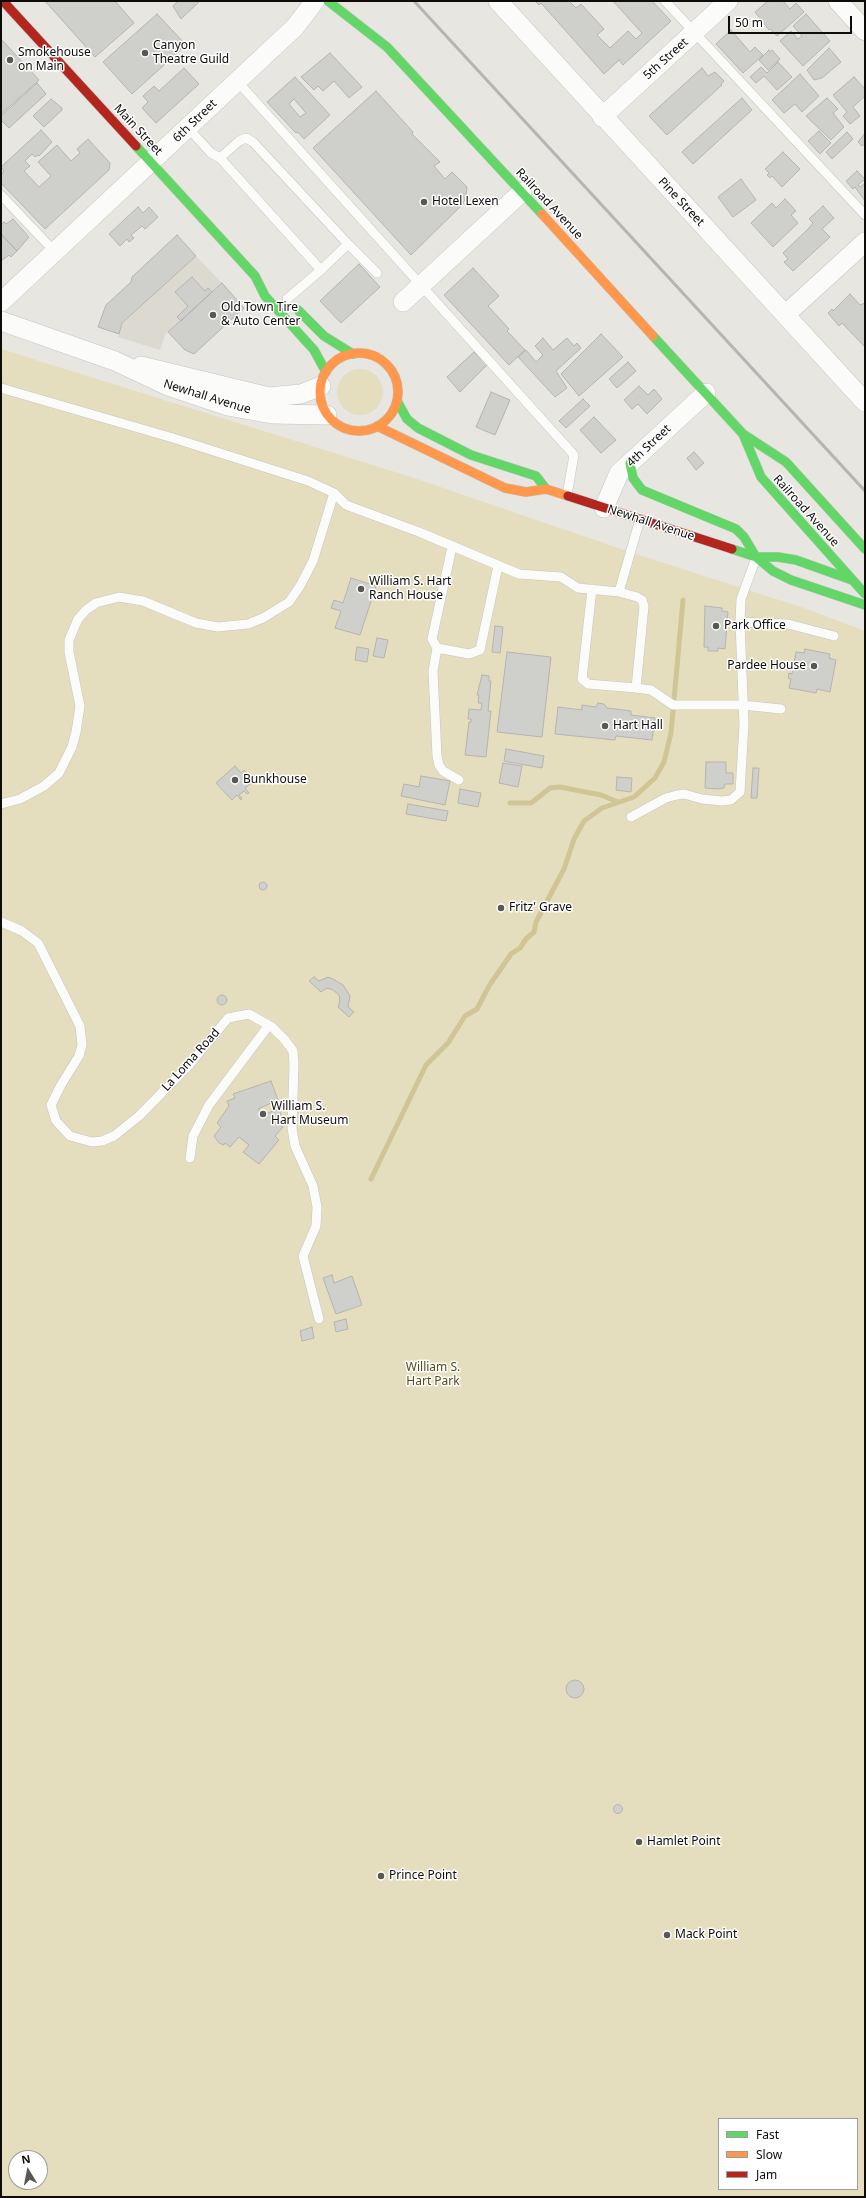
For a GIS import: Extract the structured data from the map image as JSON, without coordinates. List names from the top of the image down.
{
  "streets": {
    "street": [
      "5th Street",
      "6th Street",
      "Main Street",
      "Pine Street",
      "Railroad Avenue",
      "Newhall Avenue",
      "4th Street"
    ],
    "lane": ["La Loma Road"]
  },
  "crossings": [
    ["5th Street", "Pine Street"],
    ["6th Street", "Main Street"],
    ["Main Street", "Newhall Avenue"],
    ["Railroad Avenue", "Newhall Avenue"],
    ["Railroad Avenue", "4th Street"],
    ["Newhall Avenue", "4th Street"]
  ],
  "parks": ["William S. Hart Park"],
  "places": [
    "Canyon Theatre Guild",
    "Smokehouse on Main",
    "Hotel Lexen",
    "Old Town Tire & Auto Center",
    "William S. Hart Ranch House",
    "Park Office",
    "Pardee House",
    "Hart Hall",
    "Bunkhouse",
    "Fritz' Grave",
    "William S. Hart Museum",
    "Hamlet Point",
    "Prince Point",
    "Mack Point"
  ],
  "legend": ["Fast", "Slow", "Jam"],
  "scale_bar": "50 m",
  "north": "top"
}
